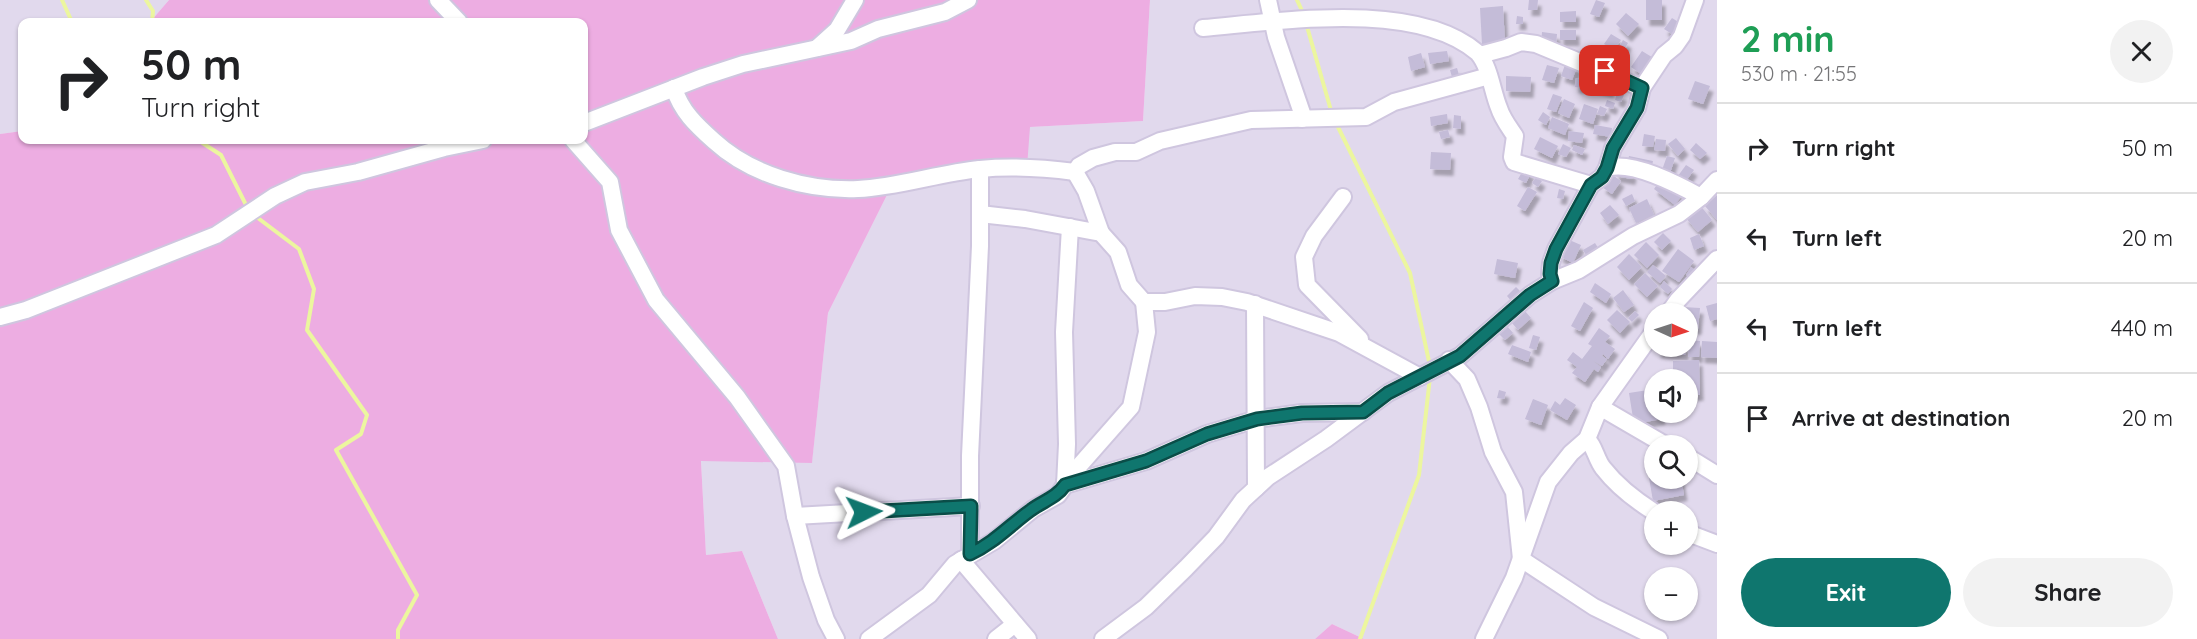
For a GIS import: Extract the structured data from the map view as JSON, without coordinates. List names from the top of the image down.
{
  "north": "right",
  "page": {
    "heading": ["2 min", "530 m · 21:55"],
    "turn": ["50 m", "Turn right"],
    "list": [
      {
        "name": "Turn right",
        "value": "50 m"
      },
      {
        "name": "Turn left",
        "value": "20 m"
      },
      {
        "name": "Turn left",
        "value": "440 m"
      },
      {
        "name": "Arrive at destination",
        "value": "20 m"
      }
    ],
    "map_buttons": ["+", "−"],
    "buttons": ["Exit", "Share"]
  }
}
